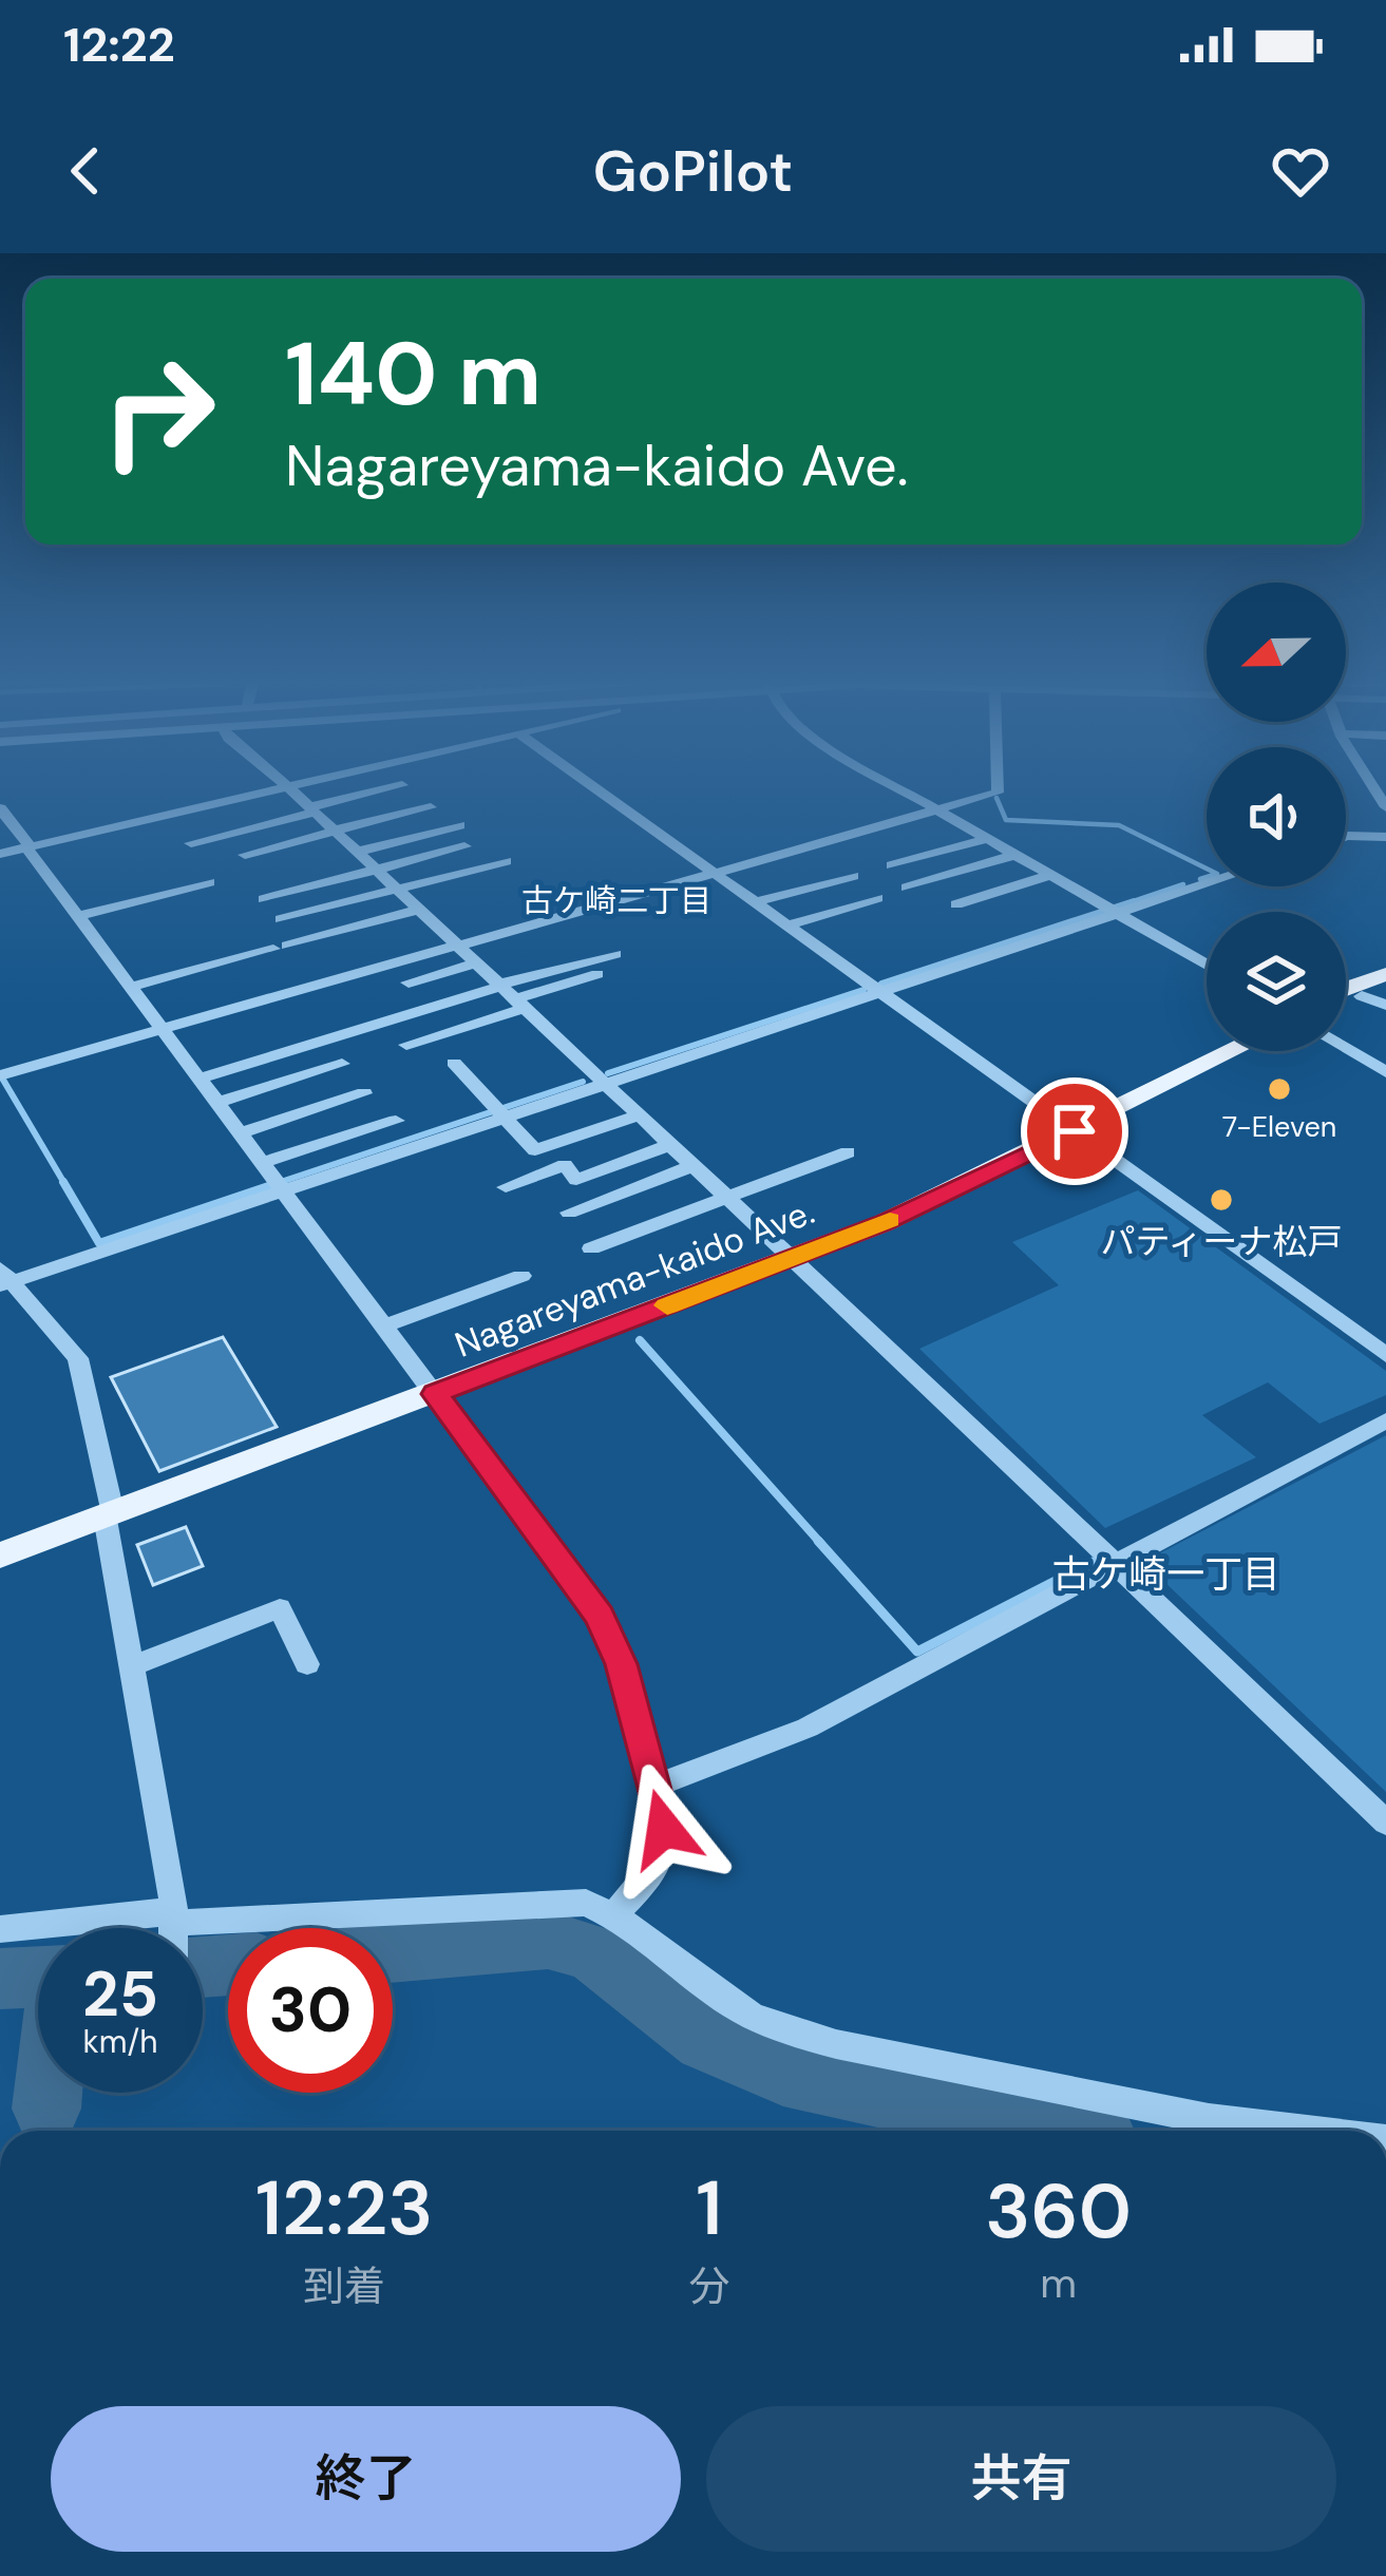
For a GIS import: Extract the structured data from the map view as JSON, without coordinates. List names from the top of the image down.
{
  "streets": {
    "main road": ["Nagareyama-kaido Ave."]
  },
  "districts": ["古ケ崎二丁目", "古ケ崎一丁目"],
  "places": ["7-Eleven", "パティーナ松戸"],
  "north": "left",
  "page": {
    "status": "12:22",
    "header": "GoPilot",
    "turn": ["140 m", "Nagareyama-kaido Ave."],
    "speed": "25 km/h",
    "limit": "30",
    "eta": [
      "12:23",
      "到着",
      "1",
      "分",
      "360",
      "m"
    ],
    "buttons": ["終了", "共有"]
  }
}
